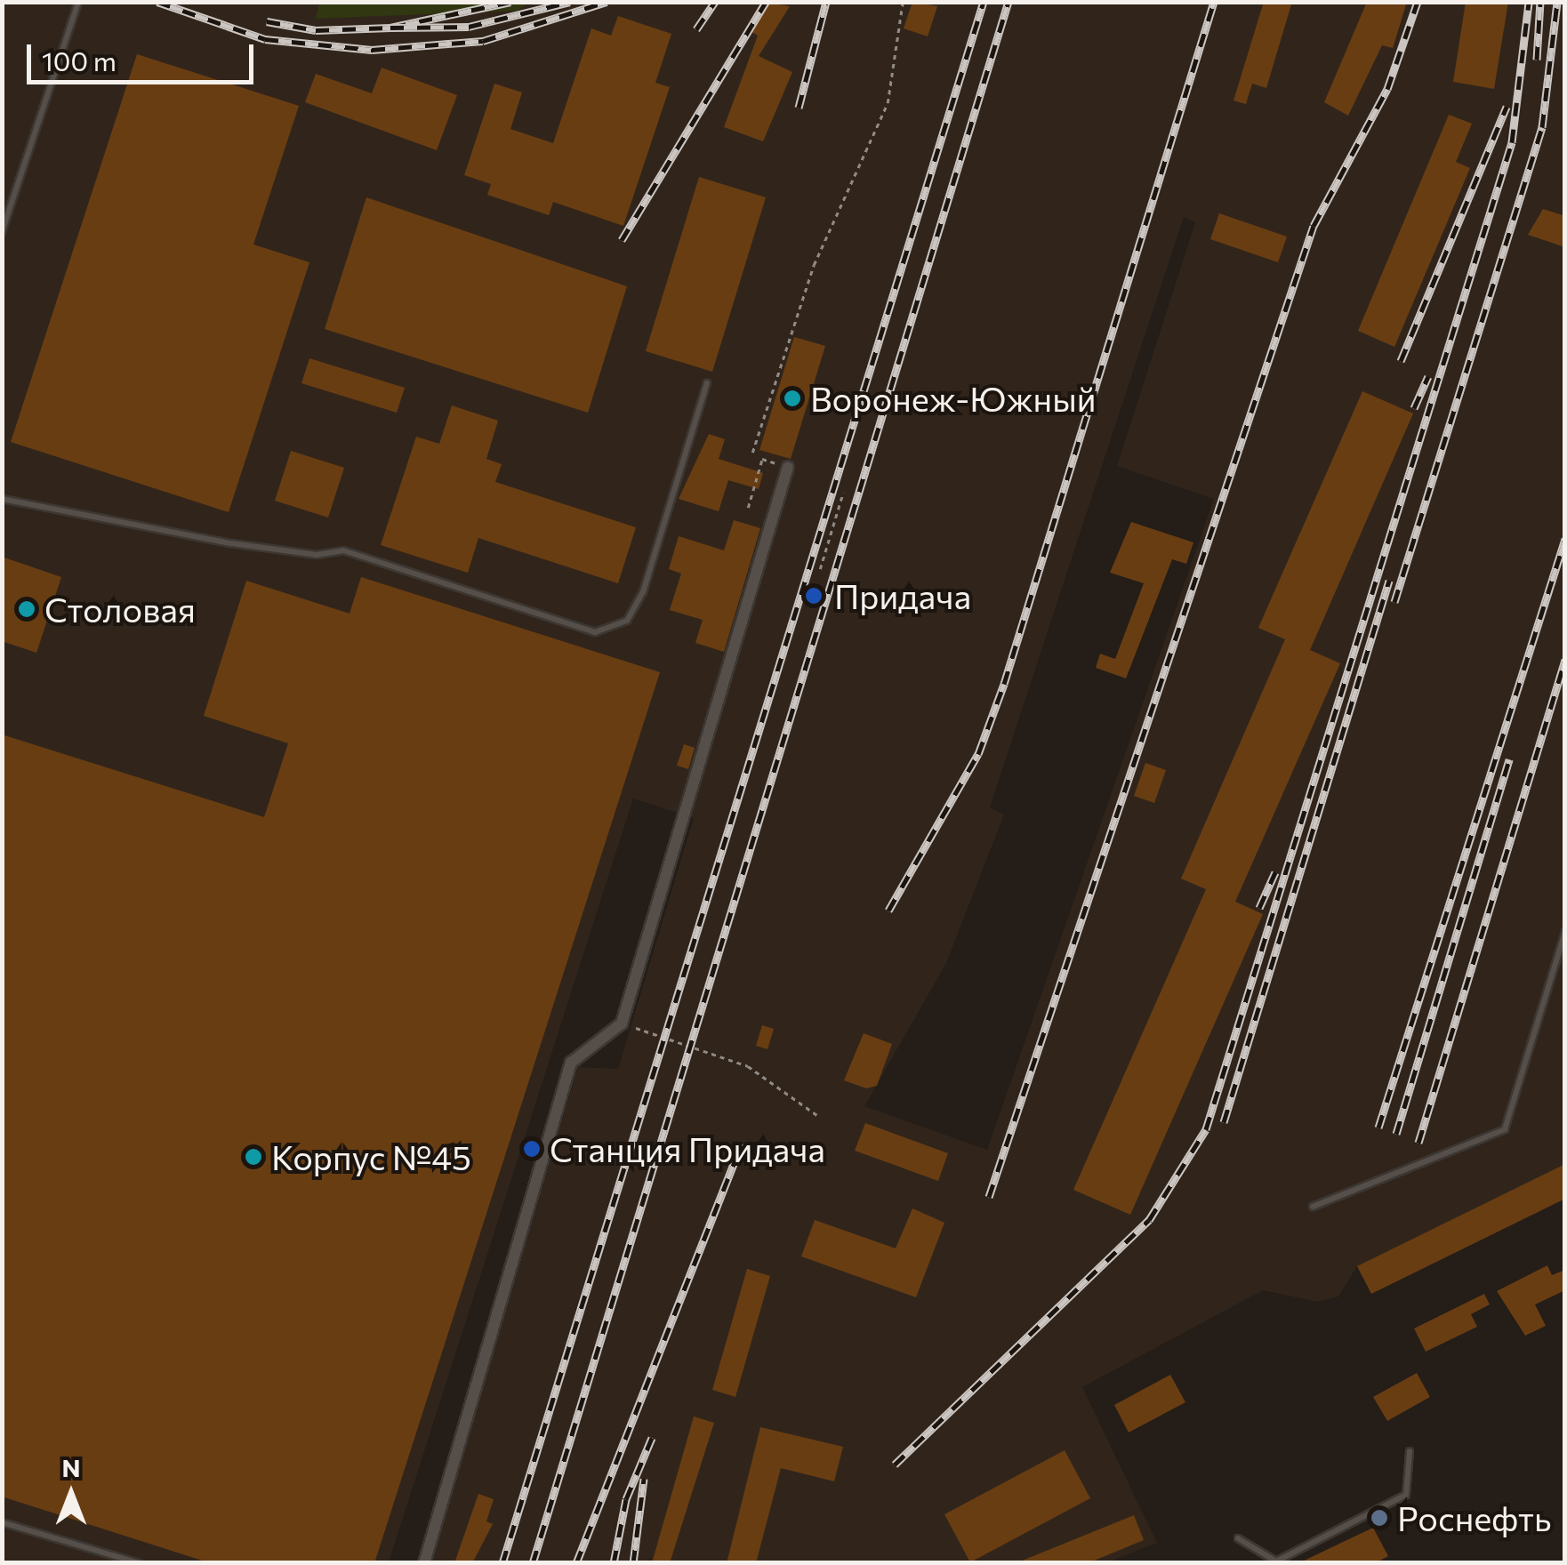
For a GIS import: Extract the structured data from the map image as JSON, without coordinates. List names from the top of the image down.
{
  "places": [
    "Воронеж-Южный",
    "Придача",
    "Столовая",
    "Станция Придача",
    "Корпус №45",
    "Роснефть"
  ],
  "scale_bar": "100 m",
  "north": "top"
}
